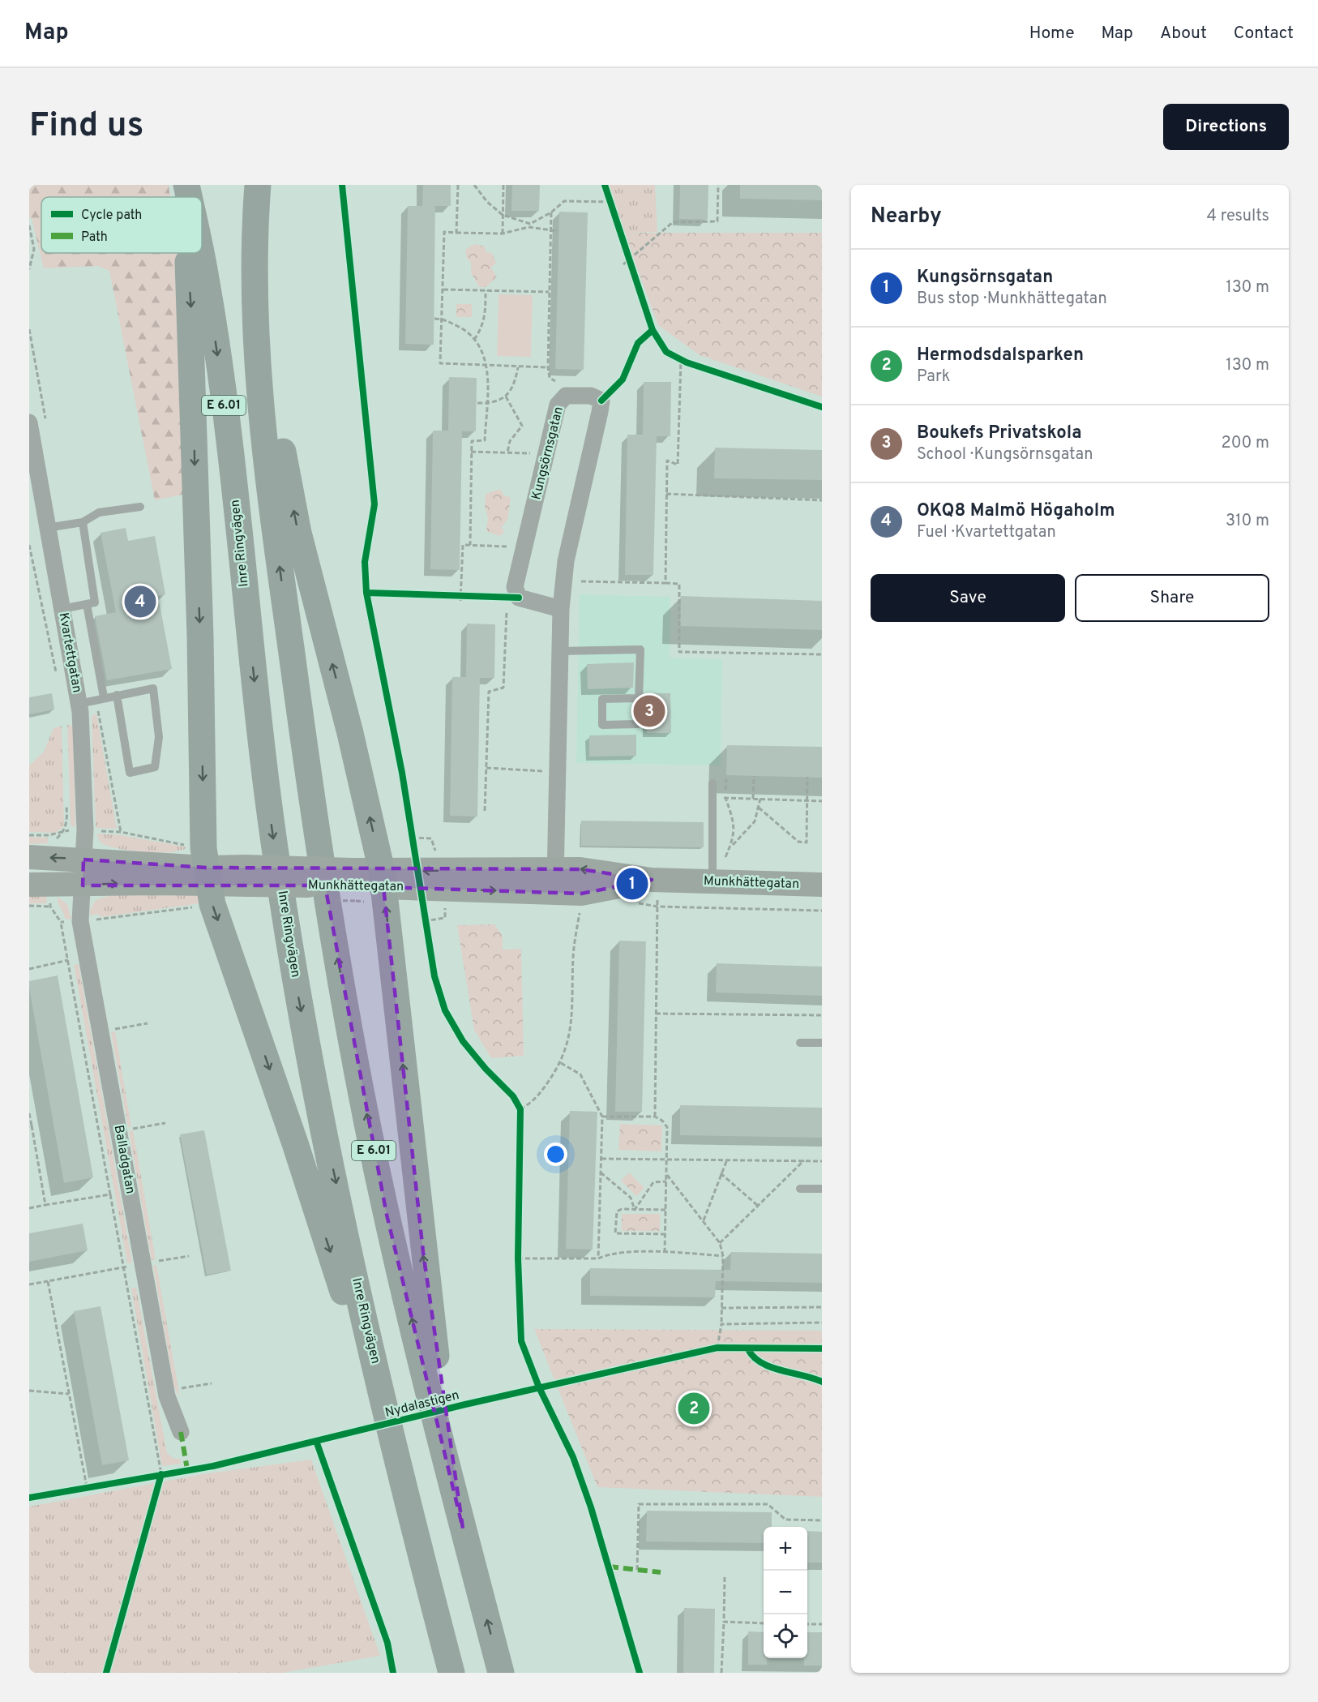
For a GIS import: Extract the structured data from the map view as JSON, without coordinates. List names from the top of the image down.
{
  "streets": {
    "highway": ["E 6.01", "Inre Ringvägen"],
    "main road": ["Munkhättegatan"],
    "street": ["Kungsörnsgatan", "Kvartettgatan", "Balladgatan"],
    "cycle path": ["Nydalastigen"]
  },
  "crossings": [
    ["Kungsörnsgatan", "Munkhättegatan"],
    ["Kvartettgatan", "Balladgatan"]
  ],
  "legend": ["Cycle path", "Path"],
  "page": {
    "header": "Map",
    "nav": [
      "Home",
      "Map",
      "About",
      "Contact"
    ],
    "buttons": [
      "Directions",
      ["Save", "Share"]
    ],
    "title": "Find us",
    "heading": ["Nearby", "4 results"],
    "list": [
      {
        "mark": "1",
        "name": "Kungsörnsgatan",
        "note": "Bus stop · Munkhättegatan",
        "value": "130 m"
      },
      {
        "mark": "2",
        "name": "Hermodsdalsparken",
        "note": "Park",
        "value": "130 m"
      },
      {
        "mark": "3",
        "name": "Boukefs Privatskola",
        "note": "School · Kungsörnsgatan",
        "value": "200 m"
      },
      {
        "mark": "4",
        "name": "OKQ8 Malmö Högaholm",
        "note": "Fuel · Kvartettgatan",
        "value": "310 m"
      }
    ],
    "pins": [
      "4",
      "3",
      "1",
      "2"
    ],
    "map_buttons": ["+", "−"]
  }
}
